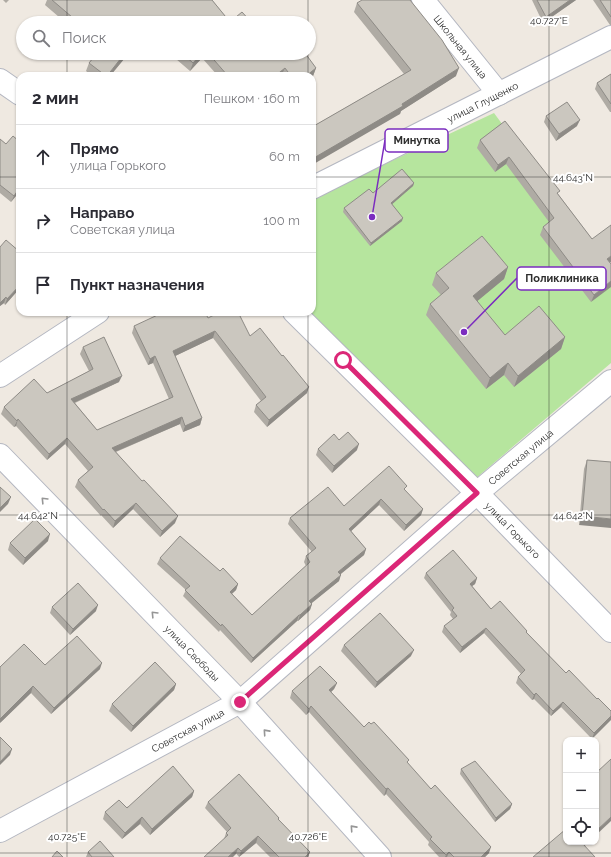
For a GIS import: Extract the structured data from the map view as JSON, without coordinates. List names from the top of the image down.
{
  "streets": {
    "street": [
      "Школьная улица",
      "улица Глущенко",
      "Советская улица",
      "улица Горького",
      "улица Свободы"
    ]
  },
  "crossings": [
    ["Школьная улица", "улица Глущенко"],
    ["Советская улица", "улица Горького"],
    ["Советская улица", "улица Свободы"]
  ],
  "one_way": ["улица Свободы"],
  "places": ["Минутка", "Поликлиника"],
  "page": {
    "search": "Поиск",
    "heading": ["2 мин", "Пешком · 160 m"],
    "list": [
      ["Прямо", "улица Горького", "60 m"],
      ["Направо", "Советская улица", "100 m"],
      "Пункт назначения"
    ],
    "map_buttons": ["+", "−"]
  },
  "coordinates": [
    "40.727°E",
    "44.643°N",
    "44.642°N",
    "40.725°E",
    "40.726°E"
  ]
}
